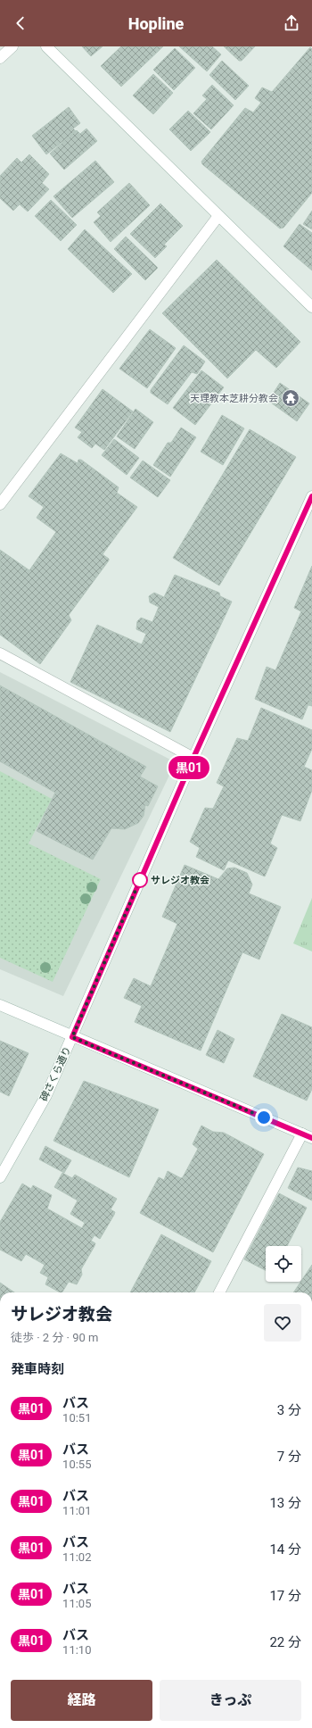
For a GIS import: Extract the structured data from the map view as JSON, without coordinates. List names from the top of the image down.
{
  "streets": {
    "street": ["碑さくら通り"]
  },
  "places": {
    "temple": ["天理教本芝耕分教会"],
    "other": ["サレジオ教会"]
  },
  "lines": ["bus line 黒01"],
  "page": {
    "header": "Hopline",
    "on_map": "黒01",
    "heading": [
      ["サレジオ教会", "徒歩 · 2 分 · 90 m"],
      "発車時刻"
    ],
    "list": [
      {
        "mark": "黒01",
        "name": "バス",
        "note": "10:51",
        "value": "3 分"
      },
      {
        "mark": "黒01",
        "name": "バス",
        "note": "10:55",
        "value": "7 分"
      },
      {
        "mark": "黒01",
        "name": "バス",
        "note": "11:01",
        "value": "13 分"
      },
      {
        "mark": "黒01",
        "name": "バス",
        "note": "11:02",
        "value": "14 分"
      },
      {
        "mark": "黒01",
        "name": "バス",
        "note": "11:05",
        "value": "17 分"
      },
      {
        "mark": "黒01",
        "name": "バス",
        "note": "11:10",
        "value": "22 分"
      }
    ],
    "buttons": ["経路", "きっぷ"]
  }
}
